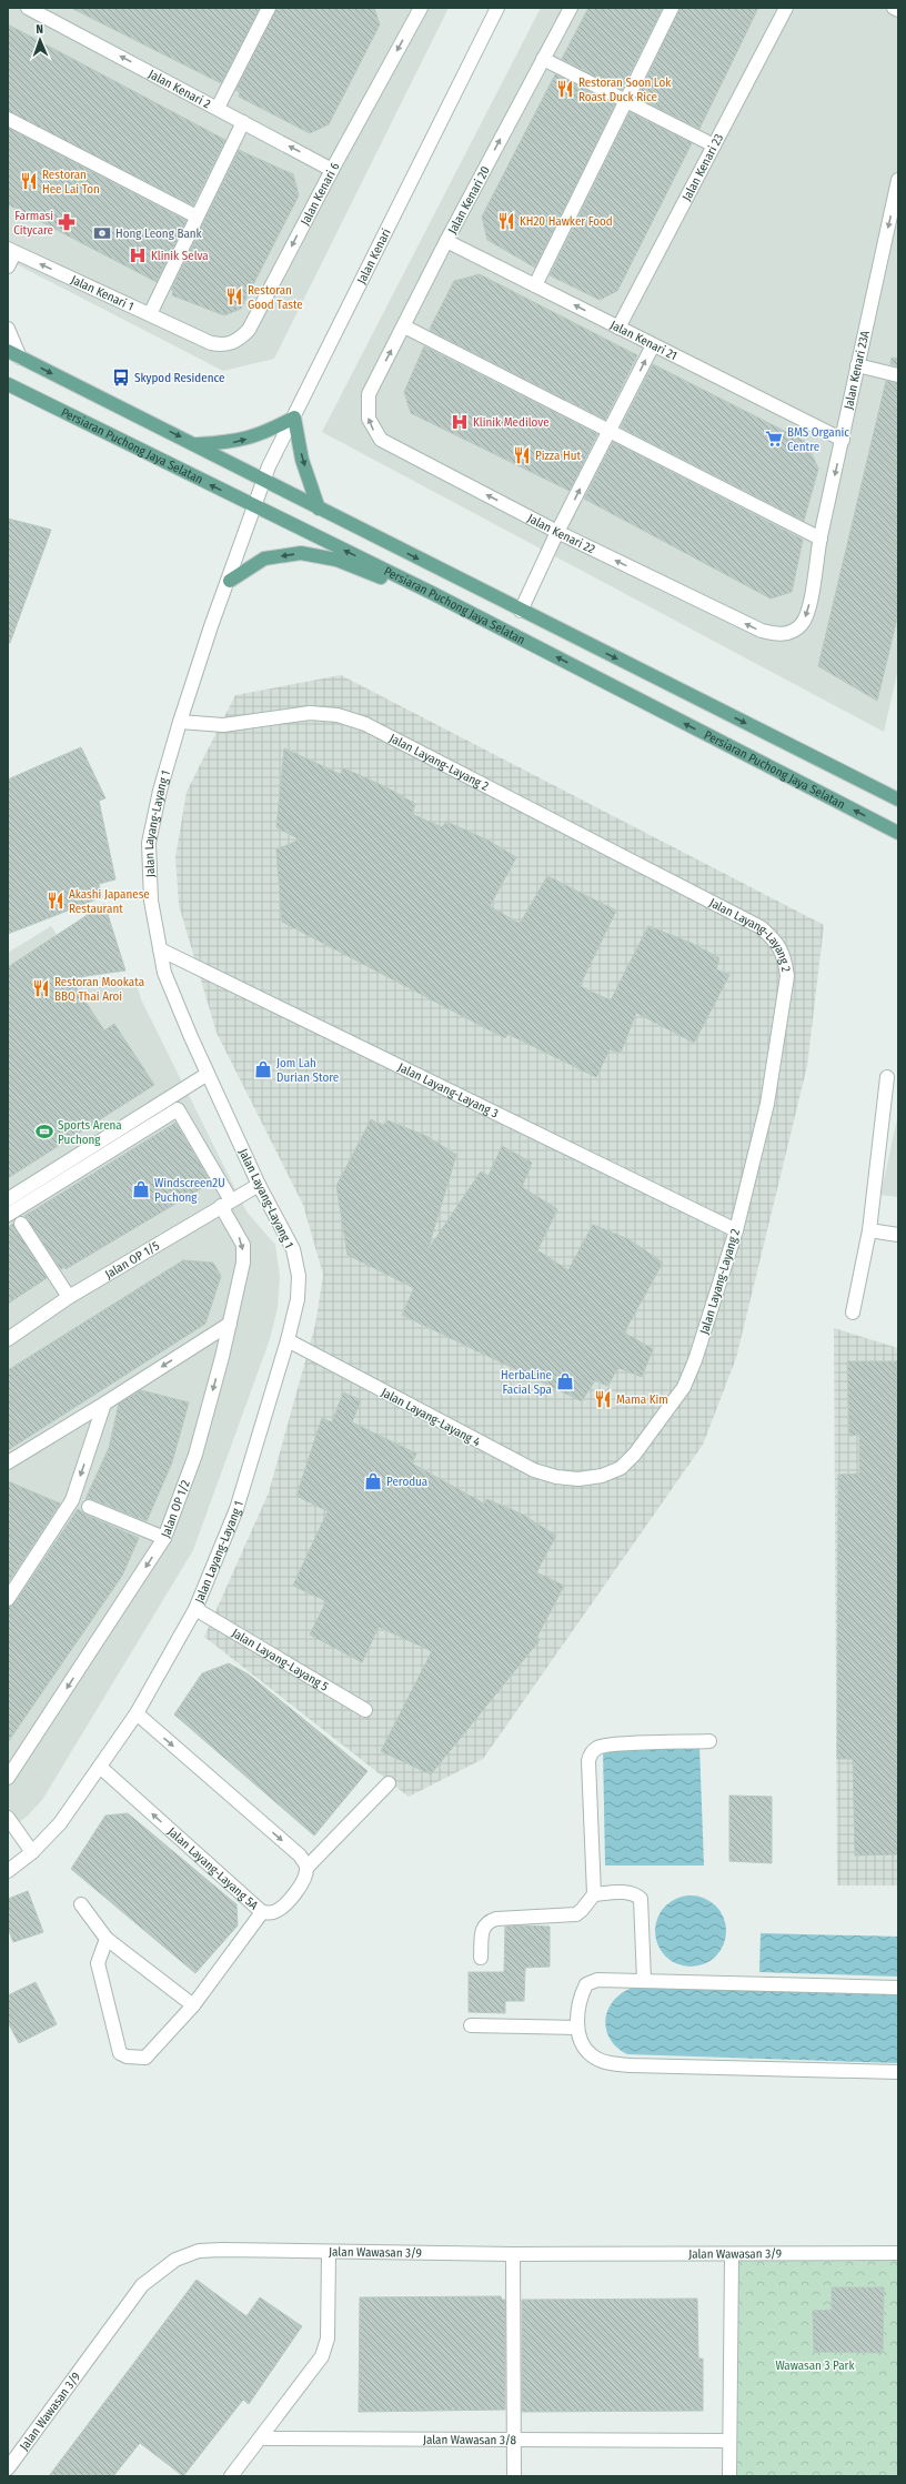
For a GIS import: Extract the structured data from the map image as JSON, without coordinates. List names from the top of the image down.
{
  "streets": {
    "main road": ["Persiaran Puchong Jaya Selatan"],
    "street": [
      "Jalan Kenari 2",
      "Jalan Kenari 23",
      "Jalan Kenari 6",
      "Jalan Kenari 20",
      "Jalan Kenari",
      "Jalan Kenari 1",
      "Jalan Kenari 21",
      "Jalan Kenari 23A",
      "Jalan Kenari 22",
      "Jalan Layang-Layang 2",
      "Jalan Layang-Layang 1",
      "Jalan Layang-Layang 3",
      "Jalan OP 1/5",
      "Jalan Layang-Layang 4",
      "Jalan OP 1/2",
      "Jalan Layang-Layang 5",
      "Jalan Layang-Layang 5A",
      "Jalan Wawasan 3/9",
      "Jalan Wawasan 3/8"
    ]
  },
  "crossings": [
    ["Jalan Kenari 2", "Jalan Kenari 6"],
    ["Jalan Kenari 23", "Jalan Kenari 21"],
    ["Jalan Kenari 6", "Jalan Kenari 1"],
    ["Jalan Kenari 20", "Jalan Kenari 21"],
    ["Jalan Kenari 20", "Jalan Kenari 22"],
    ["Jalan Kenari", "Persiaran Puchong Jaya Selatan"],
    ["Jalan Kenari", "Jalan Layang-Layang 1"],
    ["Jalan Kenari 21", "Jalan Kenari 23A"],
    ["Jalan Kenari 23A", "Jalan Kenari 22"],
    ["Persiaran Puchong Jaya Selatan", "Jalan Layang-Layang 1"],
    ["Jalan Layang-Layang 2", "Jalan Layang-Layang 1"],
    ["Jalan Layang-Layang 2", "Jalan Layang-Layang 3"],
    ["Jalan Layang-Layang 2", "Jalan Layang-Layang 4"],
    ["Jalan Layang-Layang 1", "Jalan Layang-Layang 3"],
    ["Jalan Layang-Layang 1", "Jalan OP 1/5"],
    ["Jalan Layang-Layang 1", "Jalan Layang-Layang 4"],
    ["Jalan Layang-Layang 1", "Jalan Layang-Layang 5"],
    ["Jalan Layang-Layang 1", "Jalan Layang-Layang 5A"],
    ["Jalan OP 1/5", "Jalan OP 1/2"]
  ],
  "one_way": ["Jalan Kenari 6", "Jalan Kenari 23A"],
  "parks": ["Wawasan 3 Park"],
  "places": {
    "restaurant": [
      "Restoran Soon Lok Roast Duck Rice",
      "Restoran Hee Lai Ton",
      "KH20 Hawker Food",
      "Restoran Good Taste",
      "Pizza Hut",
      "Akashi Japanese Restaurant",
      "Restoran Mookata BBQ Thai Aroi",
      "Mama Kim"
    ],
    "pharmacy": ["Farmasi Citycare"],
    "bank": ["Hong Leong Bank"],
    "hospital": ["Klinik Selva", "Klinik Medilove"],
    "bus stop": ["Skypod Residence"],
    "supermarket": ["BMS Organic Centre"],
    "shop": [
      "Jom Lah Durian Store",
      "Windscreen2U Puchong",
      "HerbaLine Facial Spa",
      "Perodua"
    ],
    "sports": ["Sports Arena Puchong"]
  },
  "north": "top"
}
